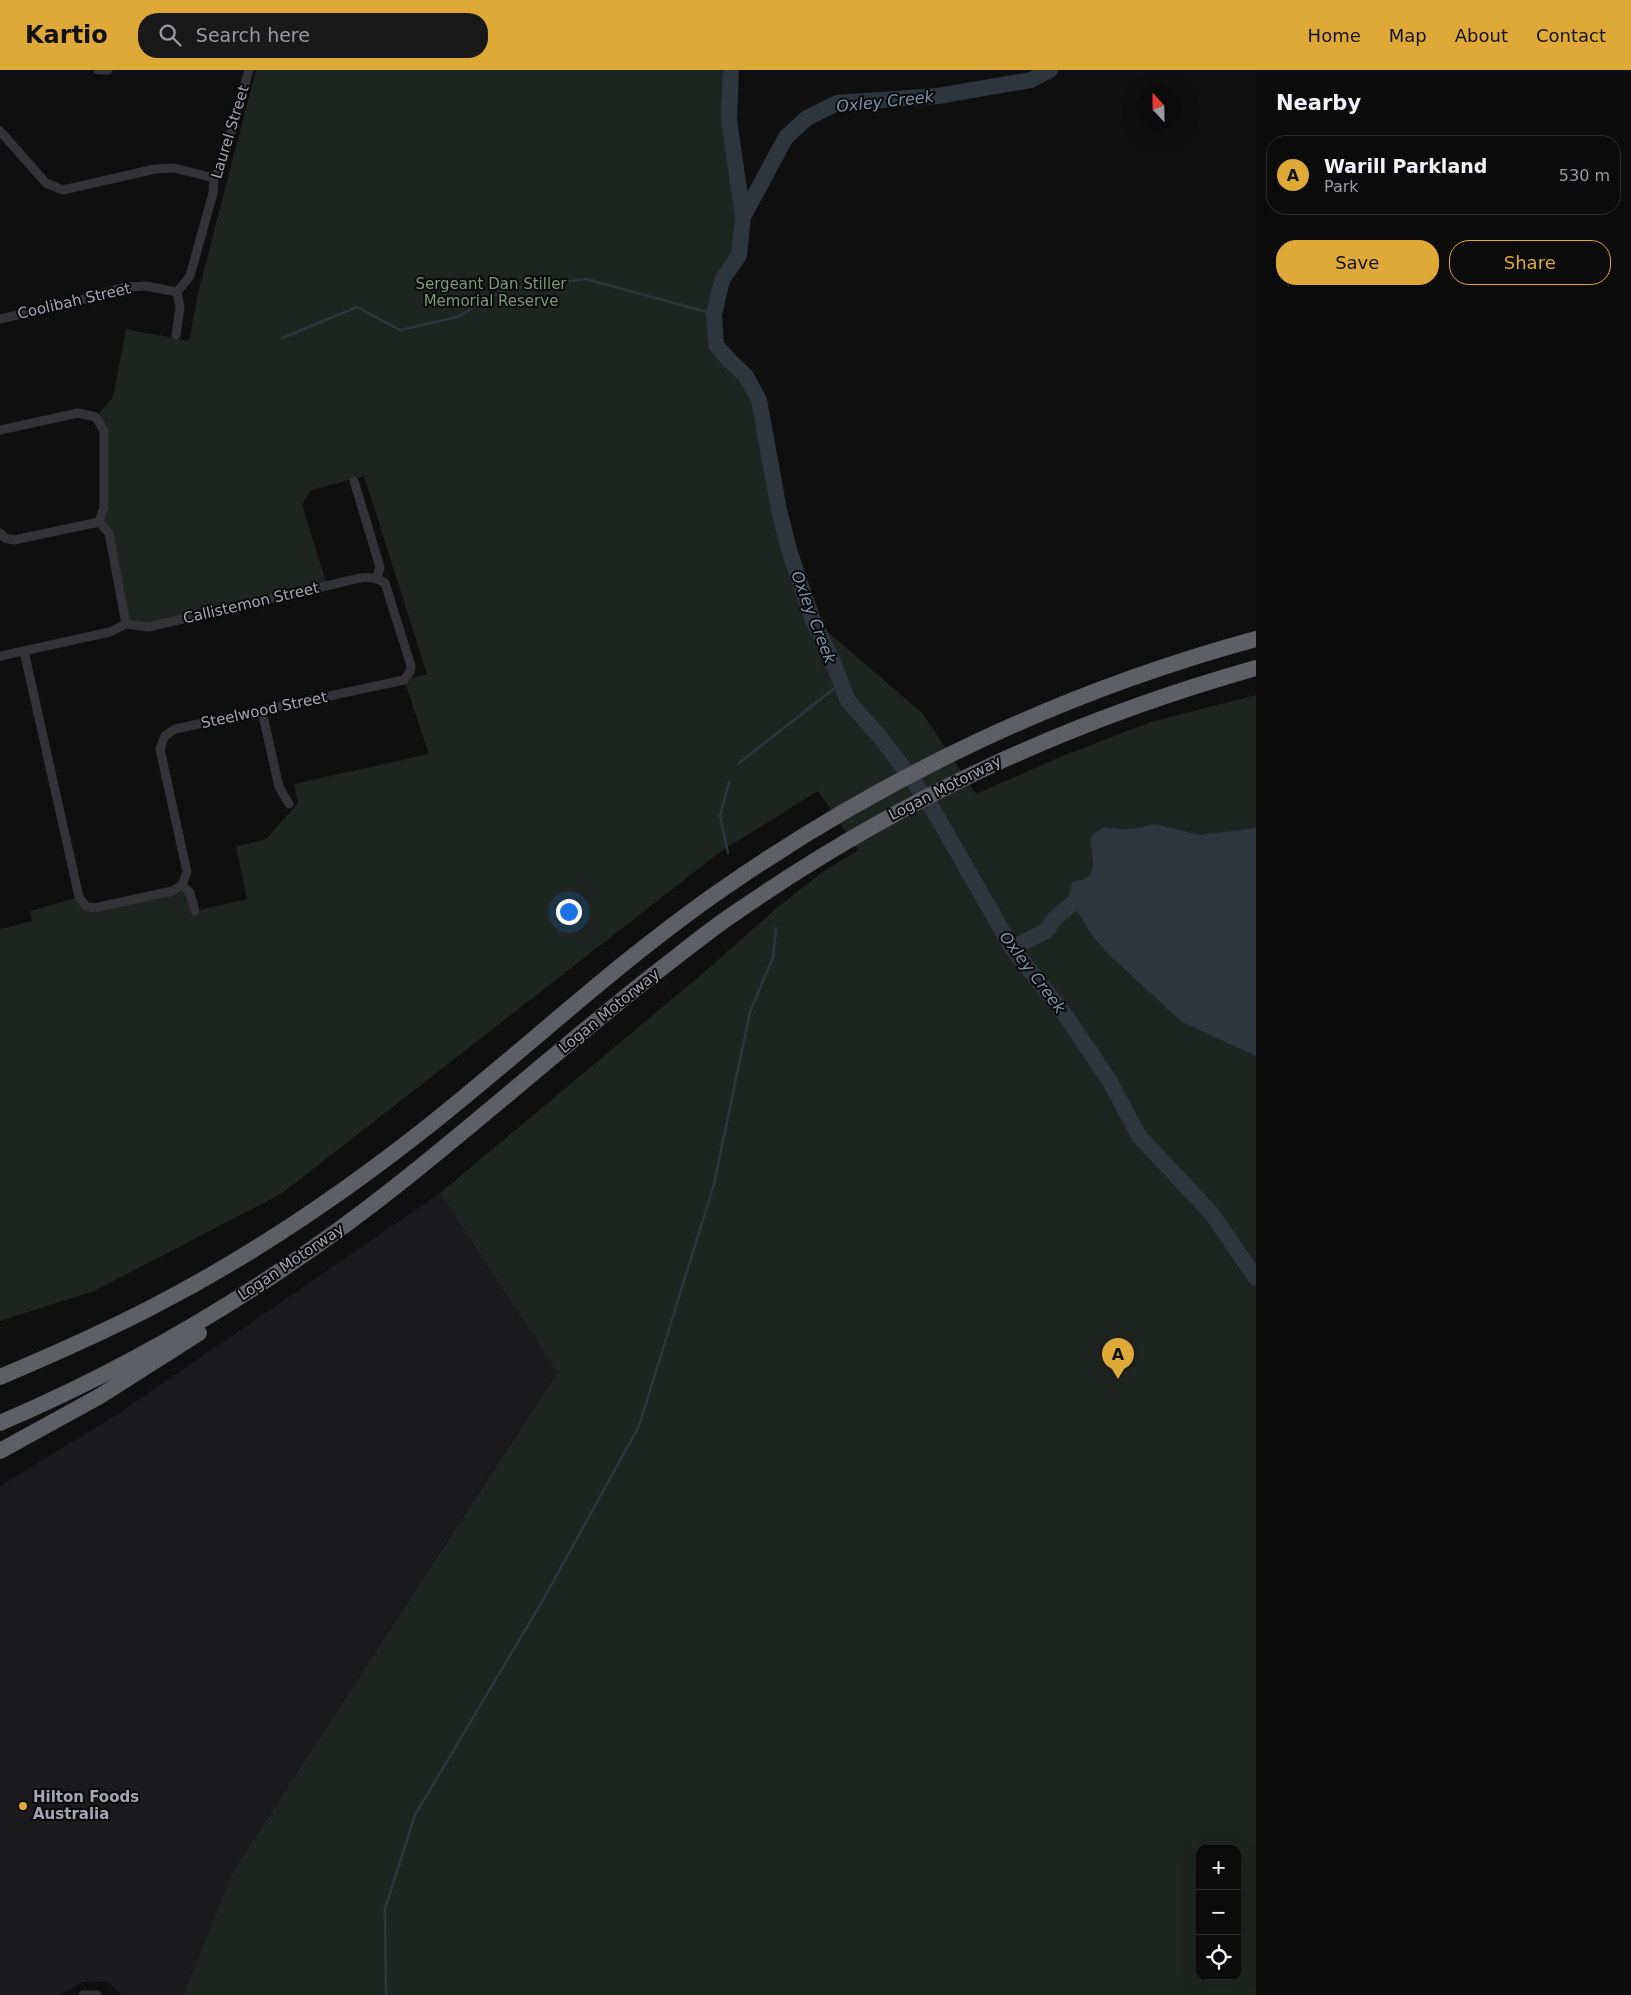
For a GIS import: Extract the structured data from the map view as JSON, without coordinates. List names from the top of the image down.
{
  "streets": {
    "highway": ["Logan Motorway"],
    "street": [
      "Laurel Street",
      "Coolibah Street",
      "Callistemon Street",
      "Steelwood Street"
    ]
  },
  "crossings": [
    ["Laurel Street", "Coolibah Street"],
    ["Callistemon Street", "Steelwood Street"]
  ],
  "water": ["Oxley Creek"],
  "parks": ["Sergeant Dan Stiller Memorial Reserve"],
  "places": ["Hilton Foods Australia"],
  "north": "top",
  "page": {
    "header": "Kartio",
    "search": "Search here",
    "nav": [
      "Home",
      "Map",
      "About",
      "Contact"
    ],
    "heading": "Nearby",
    "list": [
      {
        "mark": "A",
        "name": "Warill Parkland",
        "note": "Park",
        "value": "530 m"
      }
    ],
    "buttons": ["Save", "Share"],
    "pins": "A",
    "map_buttons": ["+", "−"]
  }
}
